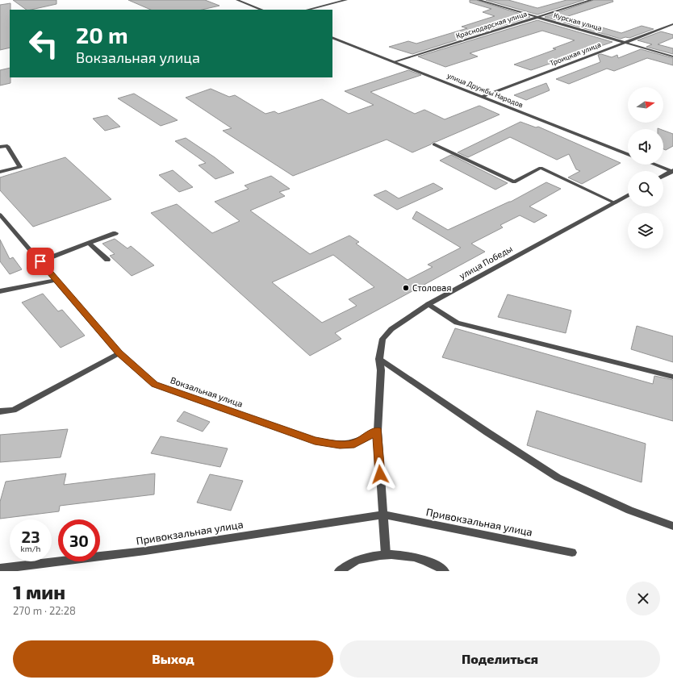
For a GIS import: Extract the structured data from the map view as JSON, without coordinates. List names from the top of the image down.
{
  "streets": {
    "street": [
      "Курская улица",
      "Краснодарская улица",
      "Троицкая улица",
      "улица Дружбы Народов",
      "улица Победы",
      "Вокзальная улица",
      "Привокзальная улица"
    ]
  },
  "crossings": [
    ["Курская улица", "Краснодарская улица"],
    ["Курская улица", "Троицкая улица"],
    ["Краснодарская улица", "улица Дружбы Народов"],
    ["Троицкая улица", "улица Дружбы Народов"],
    ["улица Победы", "Вокзальная улица"]
  ],
  "places": ["Столовая"],
  "north": "right",
  "page": {
    "turn": ["20 m", "Вокзальная улица"],
    "speed": "23 km/h",
    "limit": "30",
    "heading": ["1 мин", "270 m · 22:28"],
    "buttons": ["Выход", "Поделиться"]
  }
}
